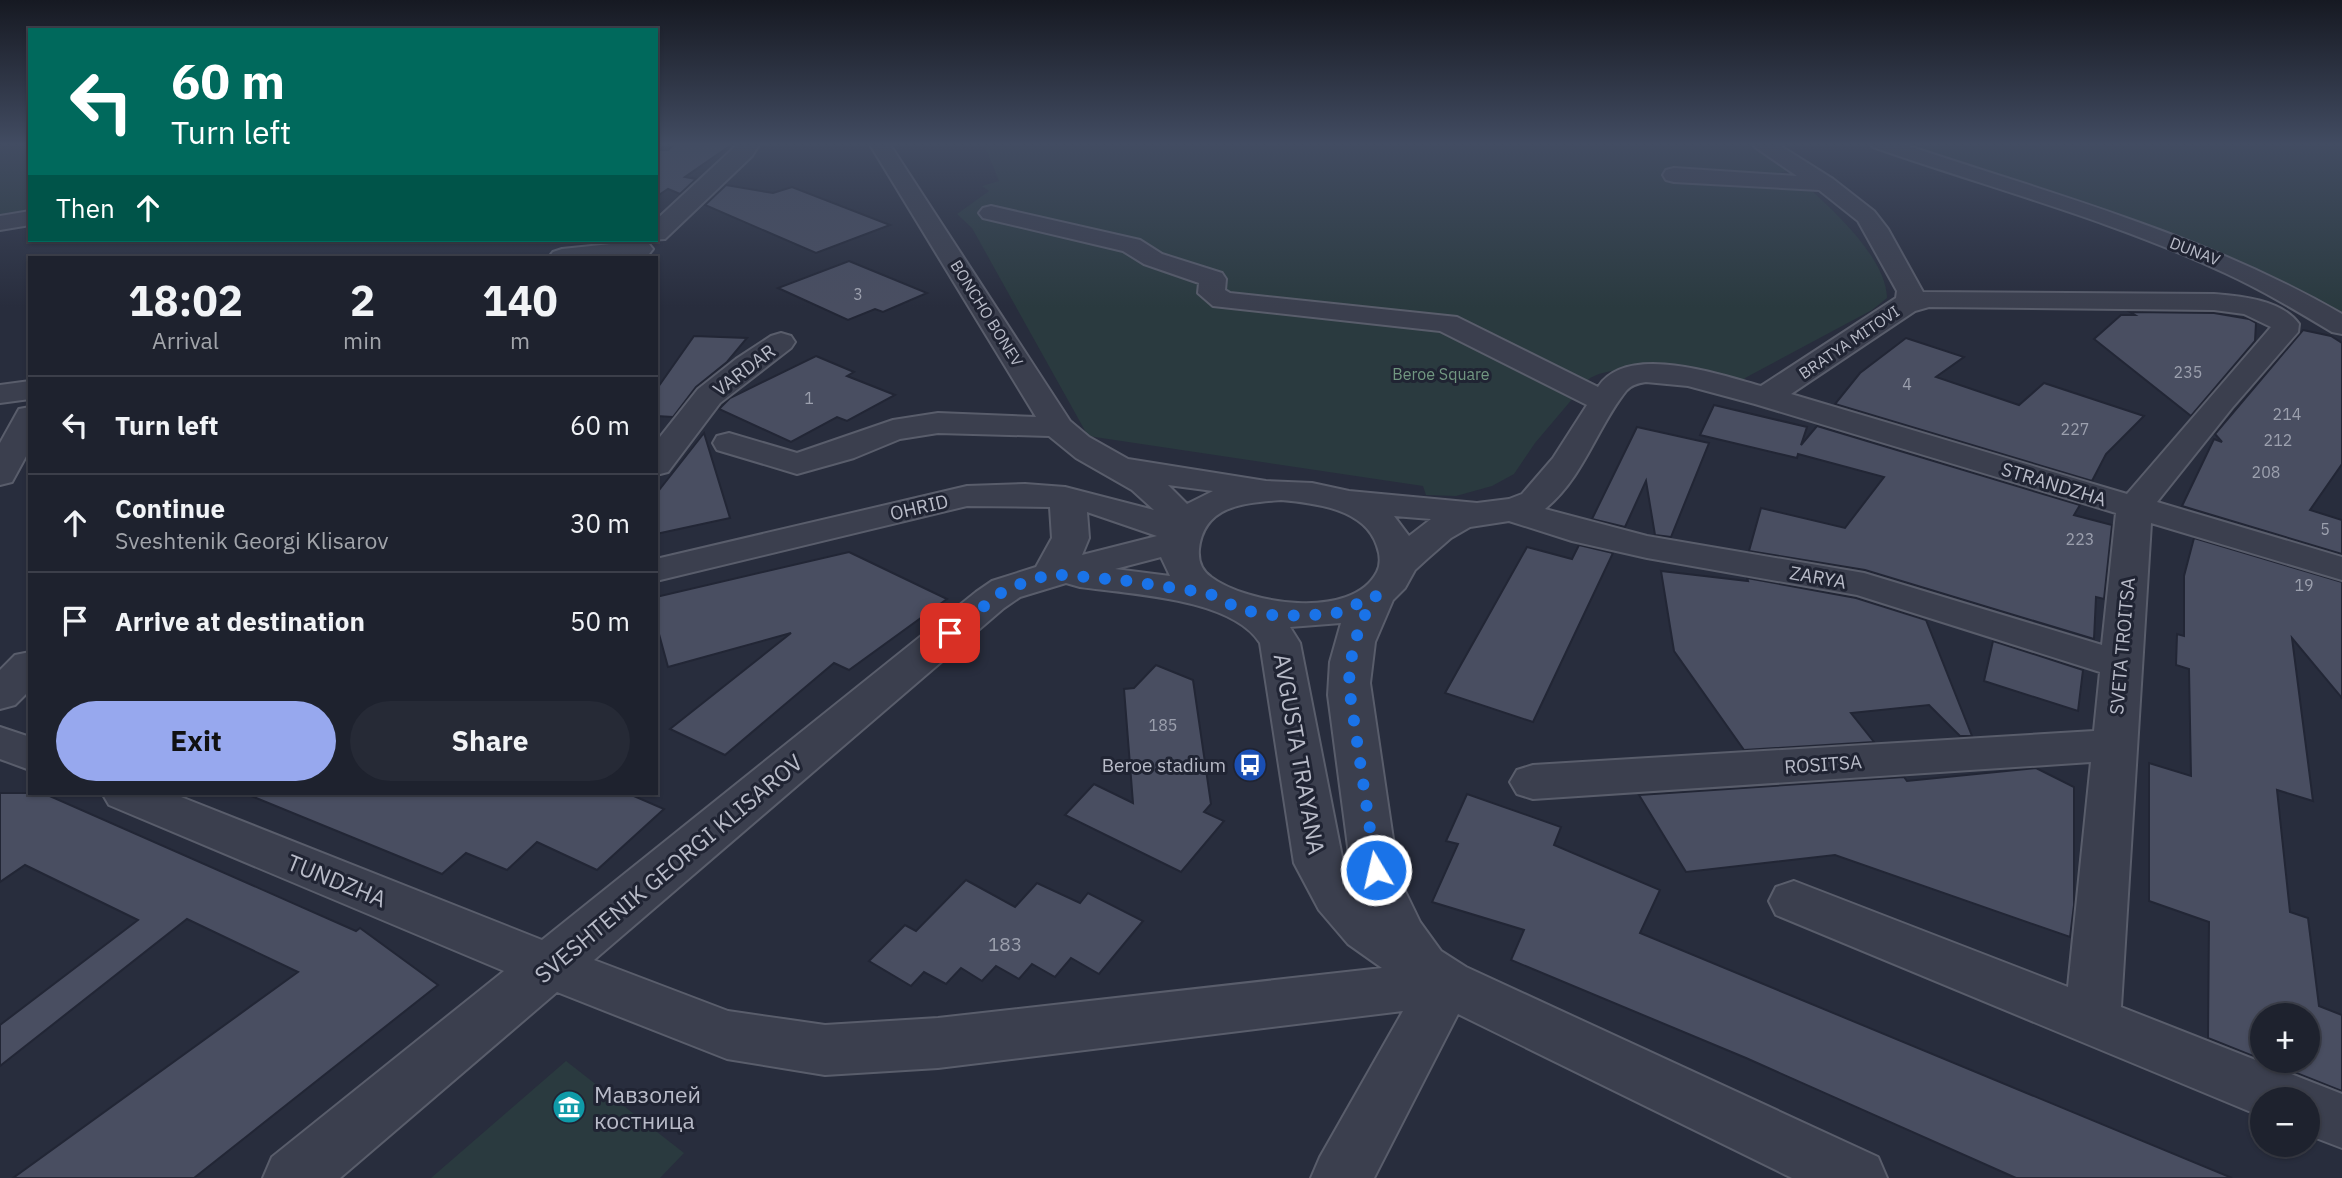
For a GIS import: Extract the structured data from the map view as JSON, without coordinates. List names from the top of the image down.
{
  "streets": {
    "street": [
      "DUNAV",
      "BONCHO BONEV",
      "BRATYA MITOVI",
      "VARDAR",
      "STRANDZHA",
      "OHRID",
      "ZARYA",
      "SVETA TROITSA",
      "AVGUSTA TRAYANA",
      "ROSITSA",
      "SVESHTENIK GEORGI KLISAROV",
      "TUNDZHA"
    ]
  },
  "crossings": [
    ["BONCHO BONEV", "OHRID"],
    ["BONCHO BONEV", "AVGUSTA TRAYANA"],
    ["BONCHO BONEV", "SVESHTENIK GEORGI KLISAROV"],
    ["BRATYA MITOVI", "STRANDZHA"],
    ["BRATYA MITOVI", "SVETA TROITSA"],
    ["STRANDZHA", "SVETA TROITSA"],
    ["OHRID", "AVGUSTA TRAYANA"],
    ["OHRID", "SVESHTENIK GEORGI KLISAROV"],
    ["ZARYA", "SVETA TROITSA"],
    ["SVETA TROITSA", "ROSITSA"],
    ["AVGUSTA TRAYANA", "SVESHTENIK GEORGI KLISAROV"],
    ["AVGUSTA TRAYANA", "TUNDZHA"],
    ["SVESHTENIK GEORGI KLISAROV", "TUNDZHA"]
  ],
  "parks": ["Beroe Square"],
  "places": {
    "bus stop": ["Beroe stadium"],
    "museum": ["Мавзолей костница"]
  },
  "house_numbers": [
    "3",
    "235",
    "4",
    "1",
    "214",
    "227",
    "212",
    "208",
    "5",
    "223",
    "19",
    "185",
    "183"
  ],
  "page": {
    "turn": ["60 m", "Turn left"],
    "then": "Then",
    "eta": [
      "18:02",
      "Arrival",
      "2",
      "min",
      "140",
      "m"
    ],
    "list": [
      {
        "name": "Turn left",
        "value": "60 m"
      },
      {
        "name": "Continue",
        "note": "Sveshtenik Georgi Klisarov",
        "value": "30 m"
      },
      {
        "name": "Arrive at destination",
        "value": "50 m"
      }
    ],
    "buttons": ["Exit", "Share"],
    "map_buttons": ["+", "−"]
  }
}
